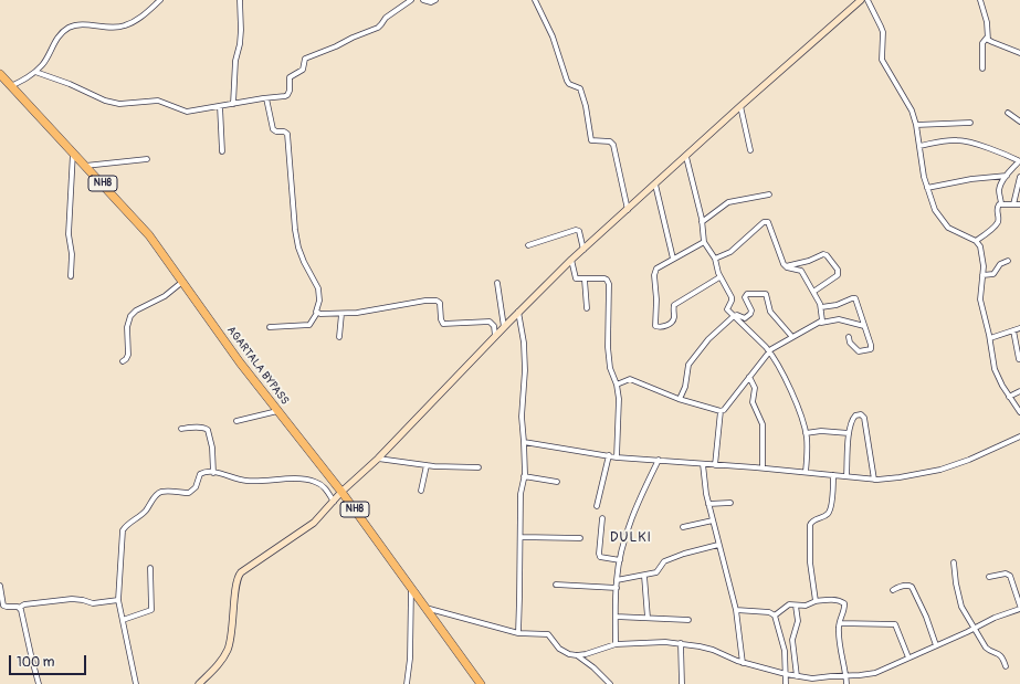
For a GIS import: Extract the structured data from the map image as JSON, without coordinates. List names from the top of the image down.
{
  "streets": {
    "highway": ["NH8", "AGARTALA BYPASS"]
  },
  "districts": ["DULKI"],
  "scale_bar": "100 m"
}
